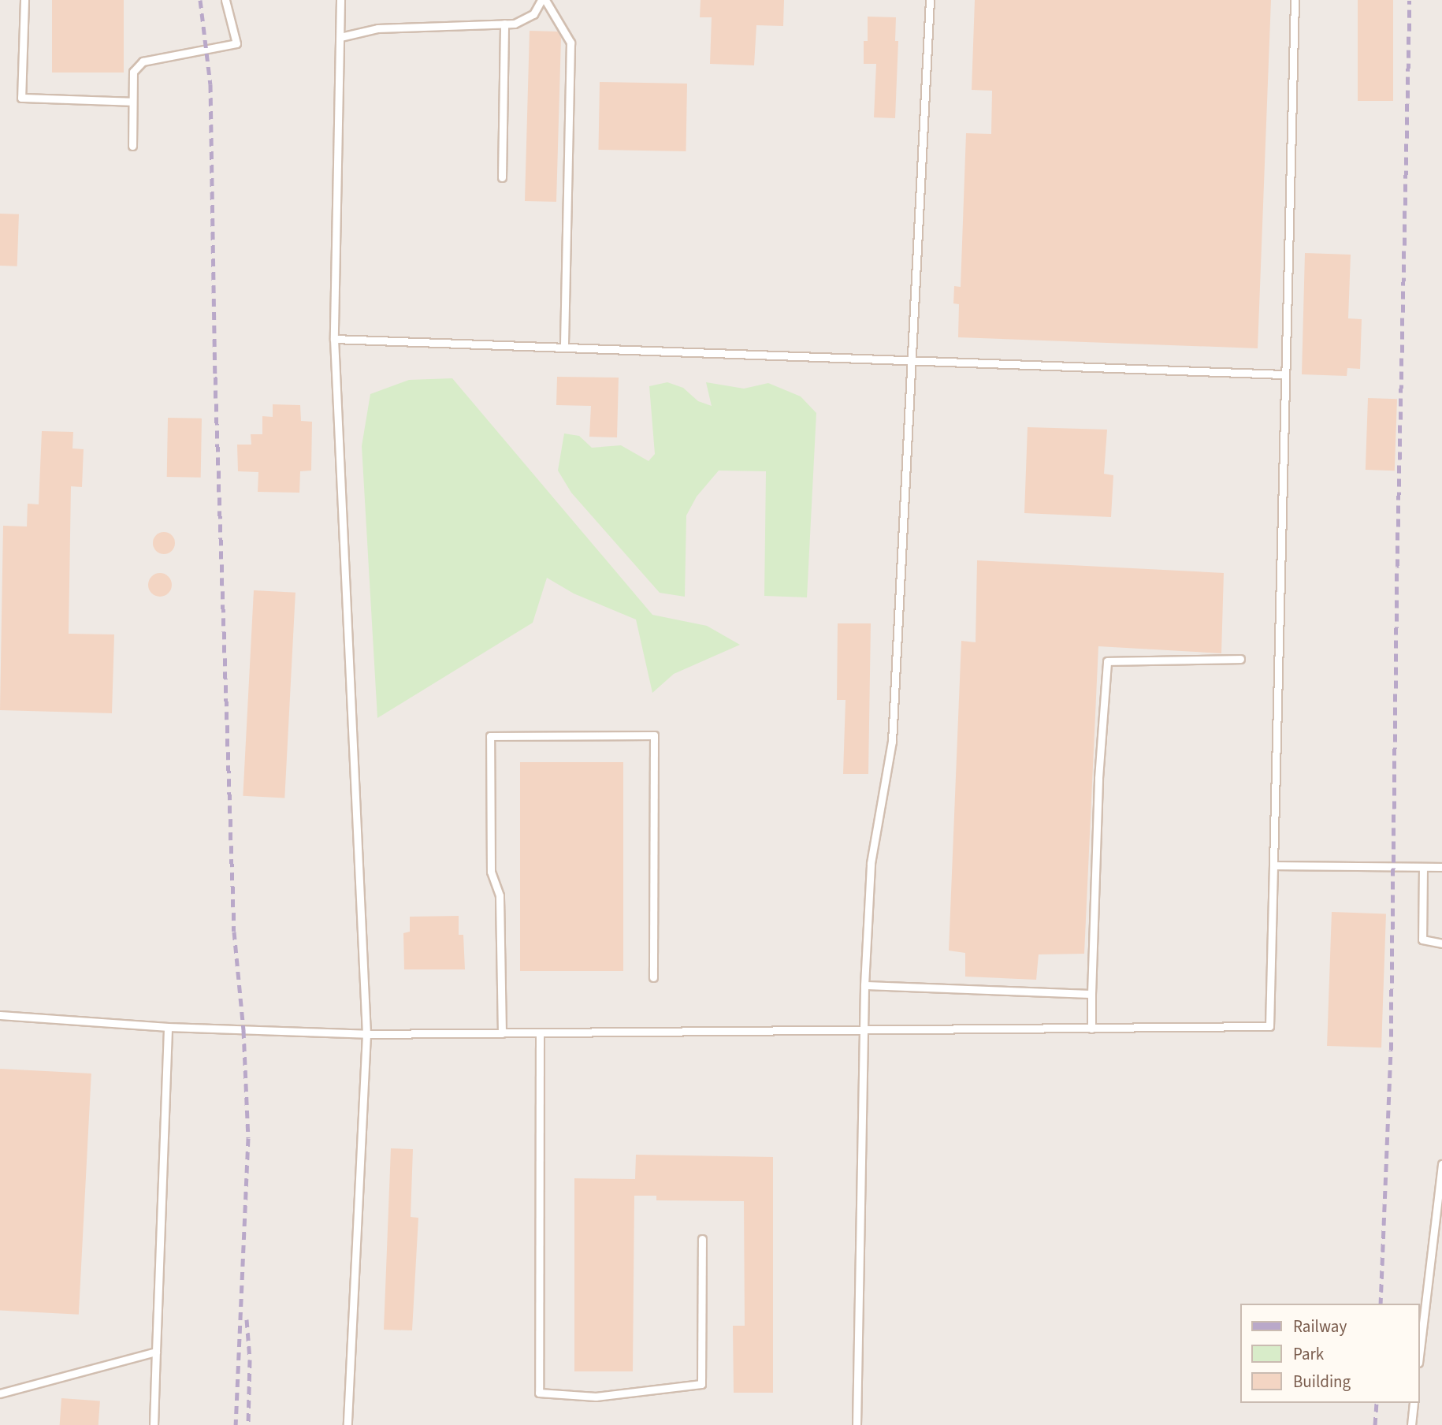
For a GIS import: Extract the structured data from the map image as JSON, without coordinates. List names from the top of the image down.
{
  "legend": ["Railway", "Park", "Building"]
}
